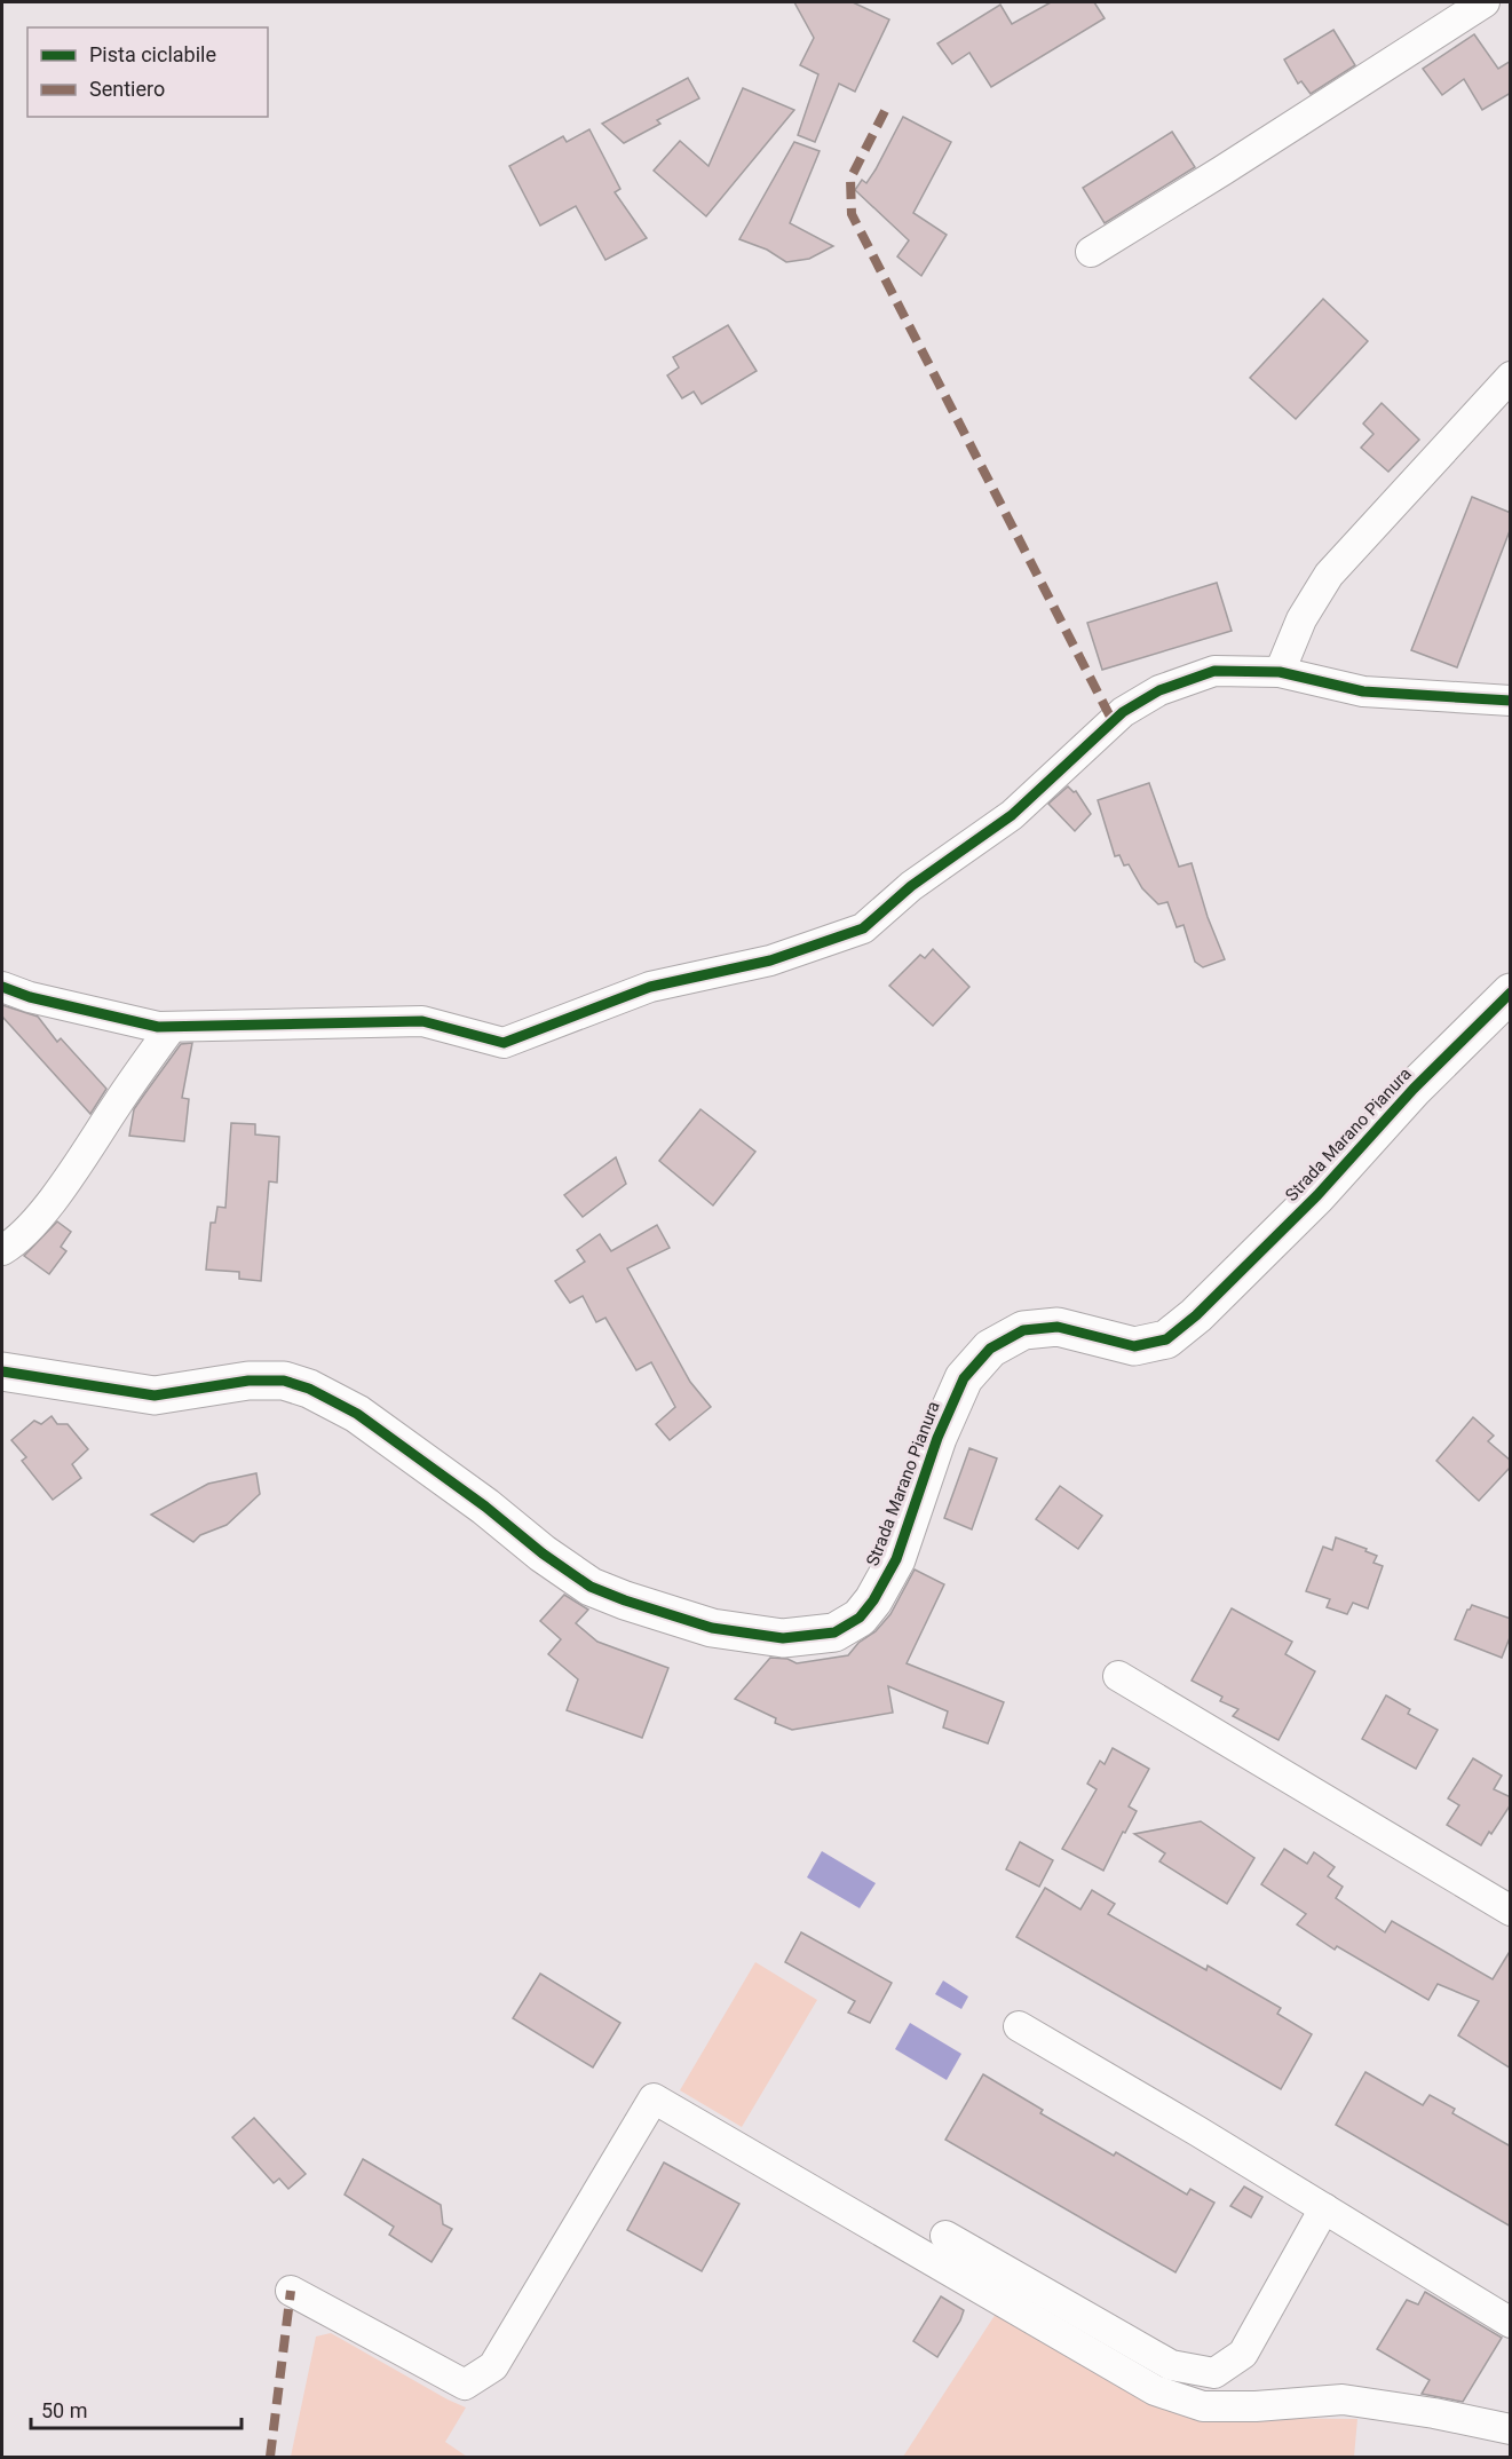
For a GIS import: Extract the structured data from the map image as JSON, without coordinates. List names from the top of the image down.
{
  "streets": {
    "street": ["Strada Marano Pianura"]
  },
  "legend": ["Pista ciclabile", "Sentiero"],
  "scale_bar": "50 m"
}
